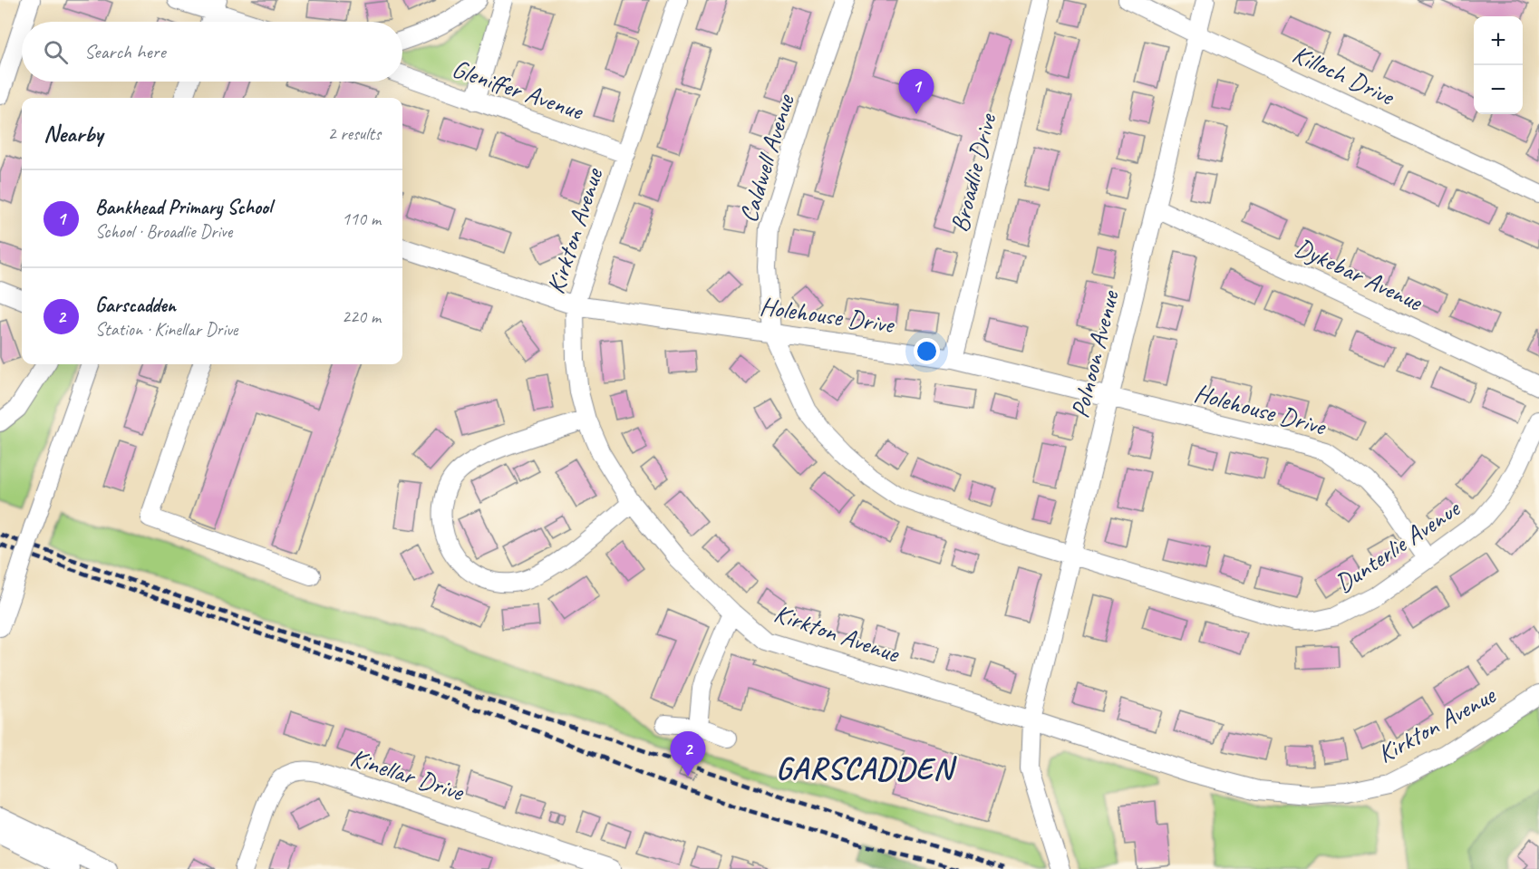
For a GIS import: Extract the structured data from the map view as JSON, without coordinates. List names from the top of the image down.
{
  "streets": {
    "street": [
      "Killoch Drive",
      "Gleniffer Avenue",
      "Caldwell Avenue",
      "Broadlie Drive",
      "Kirkton Avenue",
      "Dykebar Avenue",
      "Holehouse Drive",
      "Polnoon Avenue",
      "Dunterlie Avenue",
      "Kinellar Drive"
    ]
  },
  "crossings": [
    ["Killoch Drive", "Polnoon Avenue"],
    ["Gleniffer Avenue", "Kirkton Avenue"],
    ["Caldwell Avenue", "Holehouse Drive"],
    ["Caldwell Avenue", "Polnoon Avenue"],
    ["Caldwell Avenue", "Dunterlie Avenue"],
    ["Broadlie Drive", "Holehouse Drive"],
    ["Kirkton Avenue", "Holehouse Drive"],
    ["Kirkton Avenue", "Polnoon Avenue"],
    ["Dykebar Avenue", "Polnoon Avenue"],
    ["Holehouse Drive", "Polnoon Avenue"],
    ["Holehouse Drive", "Dunterlie Avenue"],
    ["Polnoon Avenue", "Dunterlie Avenue"]
  ],
  "districts": ["GARSCADDEN"],
  "page": {
    "map_buttons": ["+", "−"],
    "search": "Search here",
    "pins": ["1", "2"],
    "heading": ["Nearby", "2 results"],
    "list": [
      {
        "mark": "1",
        "name": "Bankhead Primary School",
        "note": "School · Broadlie Drive",
        "value": "110 m"
      },
      {
        "mark": "2",
        "name": "Garscadden",
        "note": "Station · Kinellar Drive",
        "value": "220 m"
      }
    ]
  }
}
